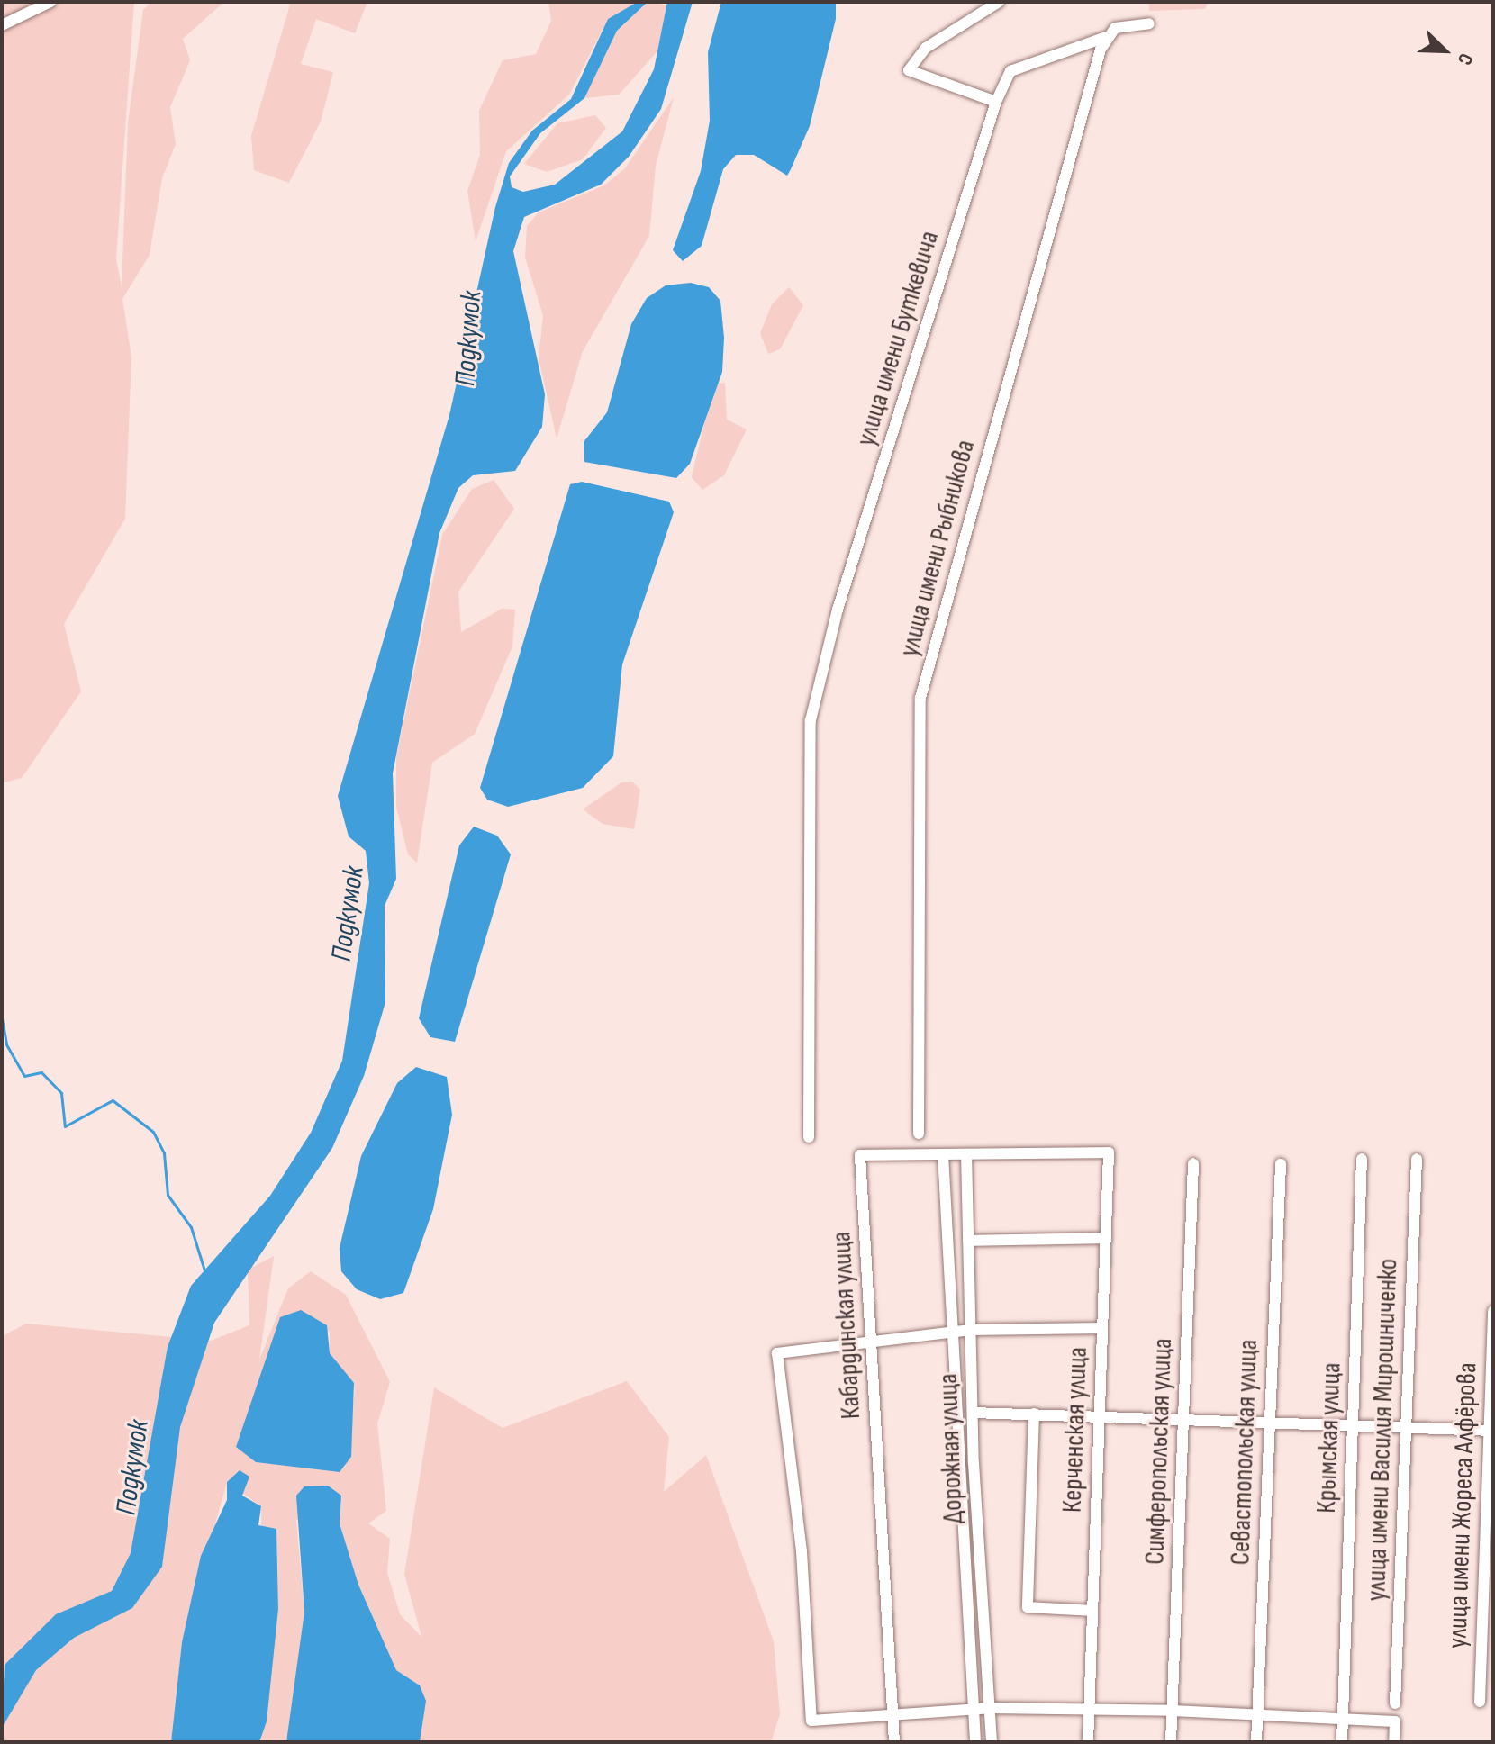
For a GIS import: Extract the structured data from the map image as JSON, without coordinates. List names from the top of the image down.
{
  "streets": {
    "street": [
      "улица имени Буткевича",
      "улица имени Рыбникова",
      "Кабардинская улица",
      "Керченская улица",
      "улица имени Василия Мирошниченко",
      "Крымская улица",
      "Дорожная улица",
      "Симферопольская улица",
      "Севастопольская улица",
      "улица имени Жореса Алфёрова"
    ]
  },
  "crossings": [
    ["улица имени Буткевича", "улица имени Рыбникова"],
    ["Кабардинская улица", "Керченская улица"],
    ["Кабардинская улица", "Дорожная улица"]
  ],
  "water": ["Подкумок"],
  "north": "bottom right"
}
